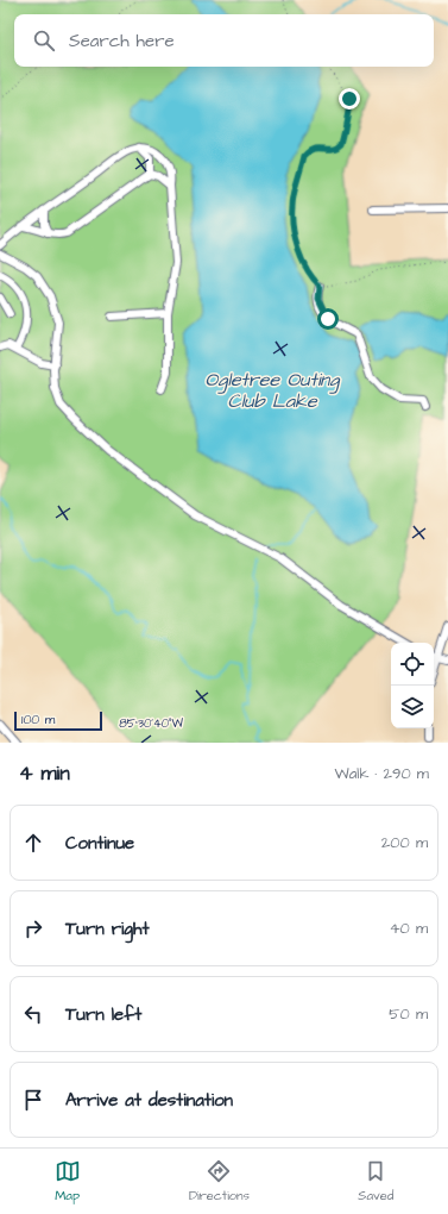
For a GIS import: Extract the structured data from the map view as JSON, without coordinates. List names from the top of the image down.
{
  "water": ["Ogletree Outing Club Lake"],
  "scale_bar": "100 m",
  "page": {
    "search": "Search here",
    "scale": "100 m",
    "heading": ["4 min", "Walk · 290 m"],
    "list": [
      ["Continue", "200 m"],
      ["Turn right", "40 m"],
      ["Turn left", "50 m"],
      "Arrive at destination"
    ],
    "nav": ["Map", "Directions", "Saved"]
  },
  "coordinates": ["85°30'40\"W"]
}
